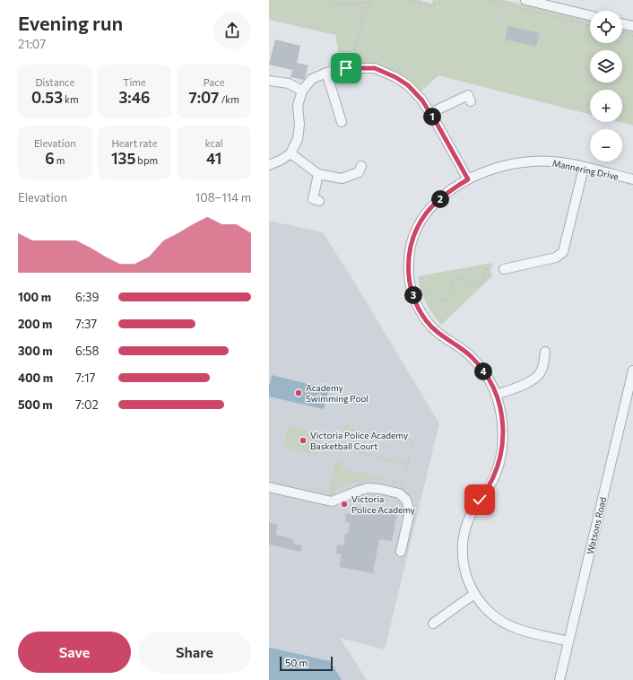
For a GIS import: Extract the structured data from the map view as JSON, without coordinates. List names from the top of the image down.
{
  "streets": {
    "street": ["Mannering Drive", "Watsons Road"]
  },
  "crossings": [
    ["Mannering Drive", "Watsons Road"]
  ],
  "places": ["Academy Swimming Pool", "Victoria Police Academy Basketball Court", "Victoria Police Academy"],
  "scale_bar": "50 m",
  "page": {
    "heading": ["Evening run", "21:07"],
    "map_buttons": ["+", "−"],
    "stats": [
      ["Distance", "0.53 km"],
      ["Time", "3:46"],
      ["Pace", "7:07 /km"],
      ["Elevation", "6 m"],
      ["Heart rate", "135 bpm"],
      ["kcal", "41"]
    ],
    "pins": [
      "1",
      "2",
      "3",
      "4"
    ],
    "chart": ["Elevation", "108–114 m"],
    "list": [
      {
        "name": "100 m",
        "note": "6:39"
      },
      {
        "name": "200 m",
        "note": "7:37"
      },
      {
        "name": "300 m",
        "note": "6:58"
      },
      {
        "name": "400 m",
        "note": "7:17"
      },
      {
        "name": "500 m",
        "note": "7:02"
      }
    ],
    "buttons": ["Save", "Share"],
    "scale": "50 m"
  }
}
